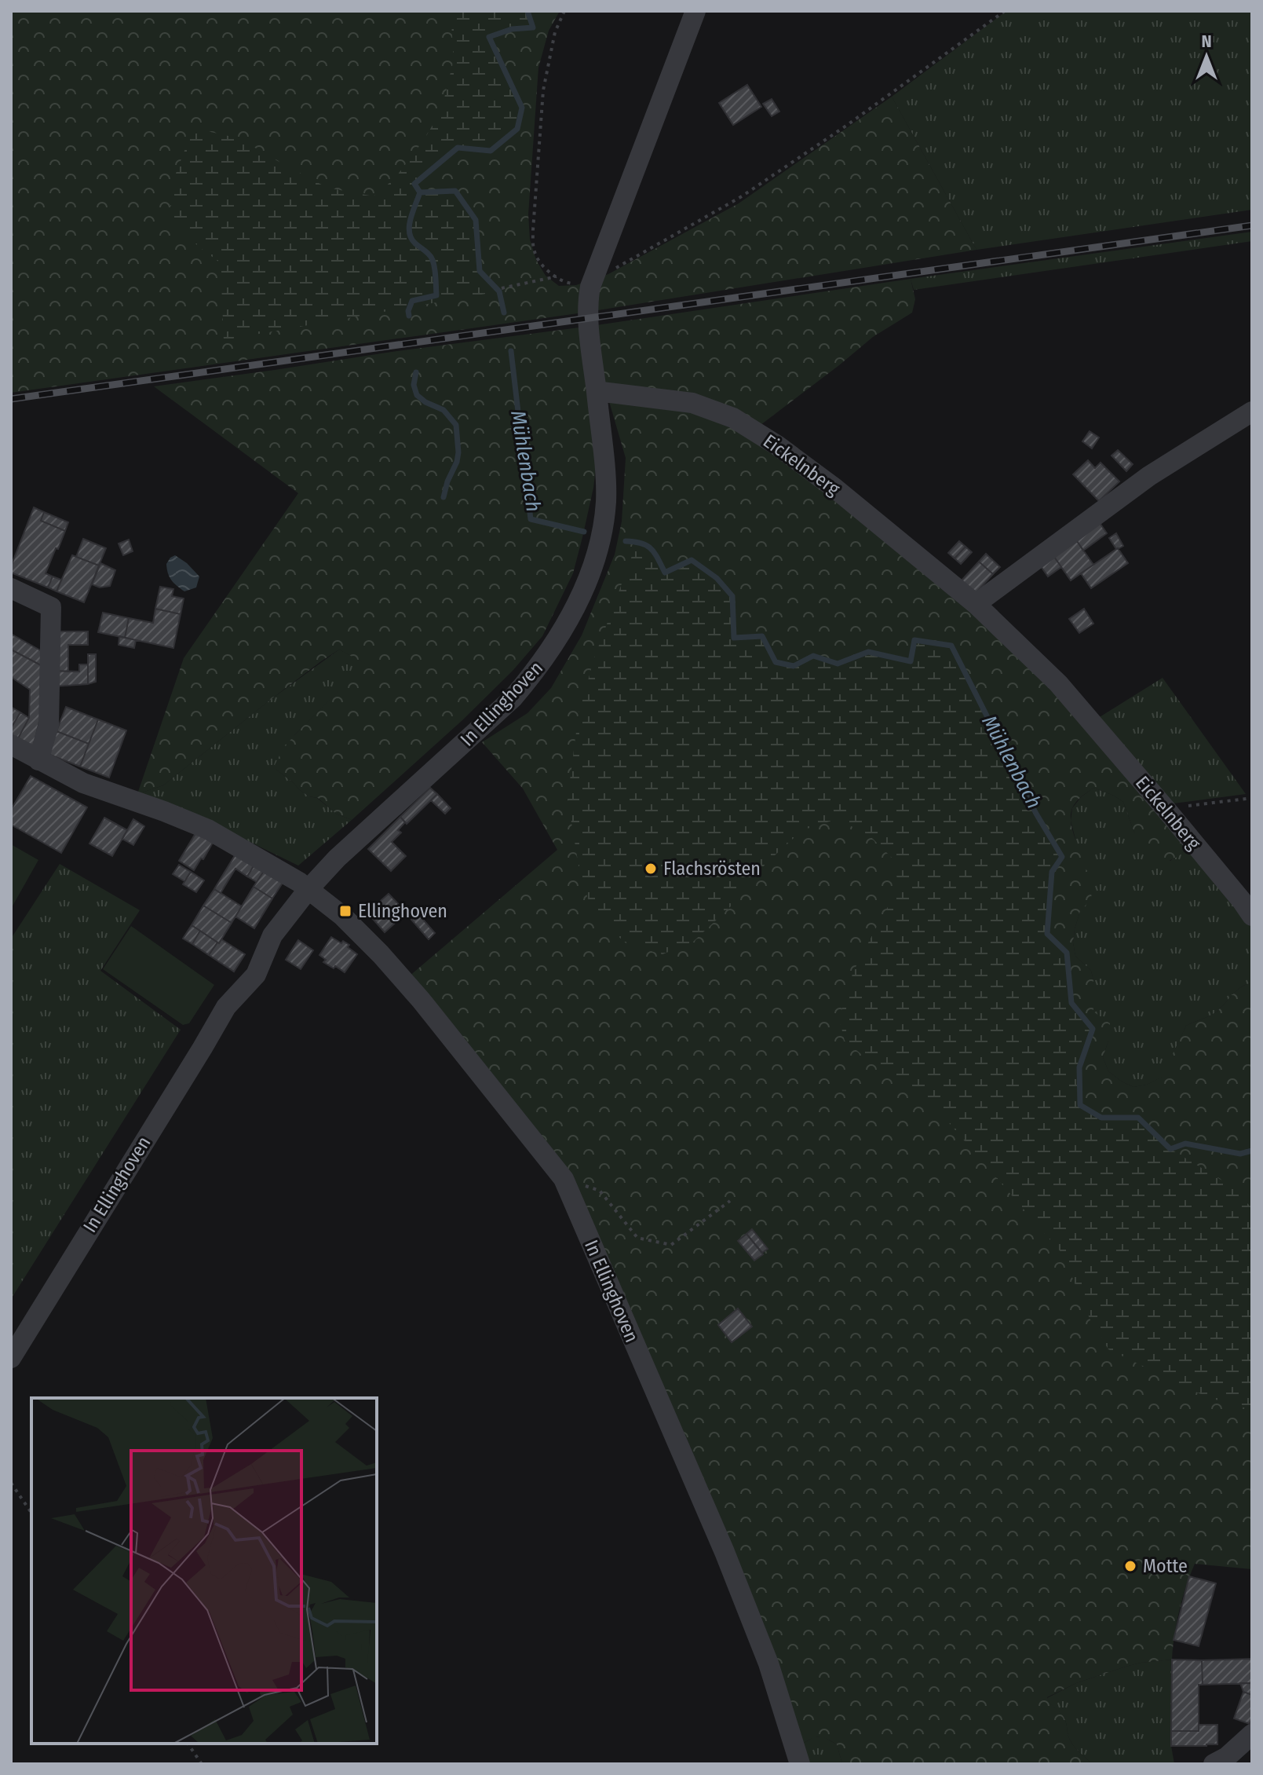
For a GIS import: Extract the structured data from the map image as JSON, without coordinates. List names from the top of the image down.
{
  "streets": {
    "street": ["Eickelnberg", "In Ellinghoven"]
  },
  "crossings": [
    ["Eickelnberg", "In Ellinghoven"]
  ],
  "water": ["Mühlenbach"],
  "places": {
    "other": ["Flachsrösten", "Motte"],
    "transit": ["Ellinghoven"]
  },
  "north": "top"
}
